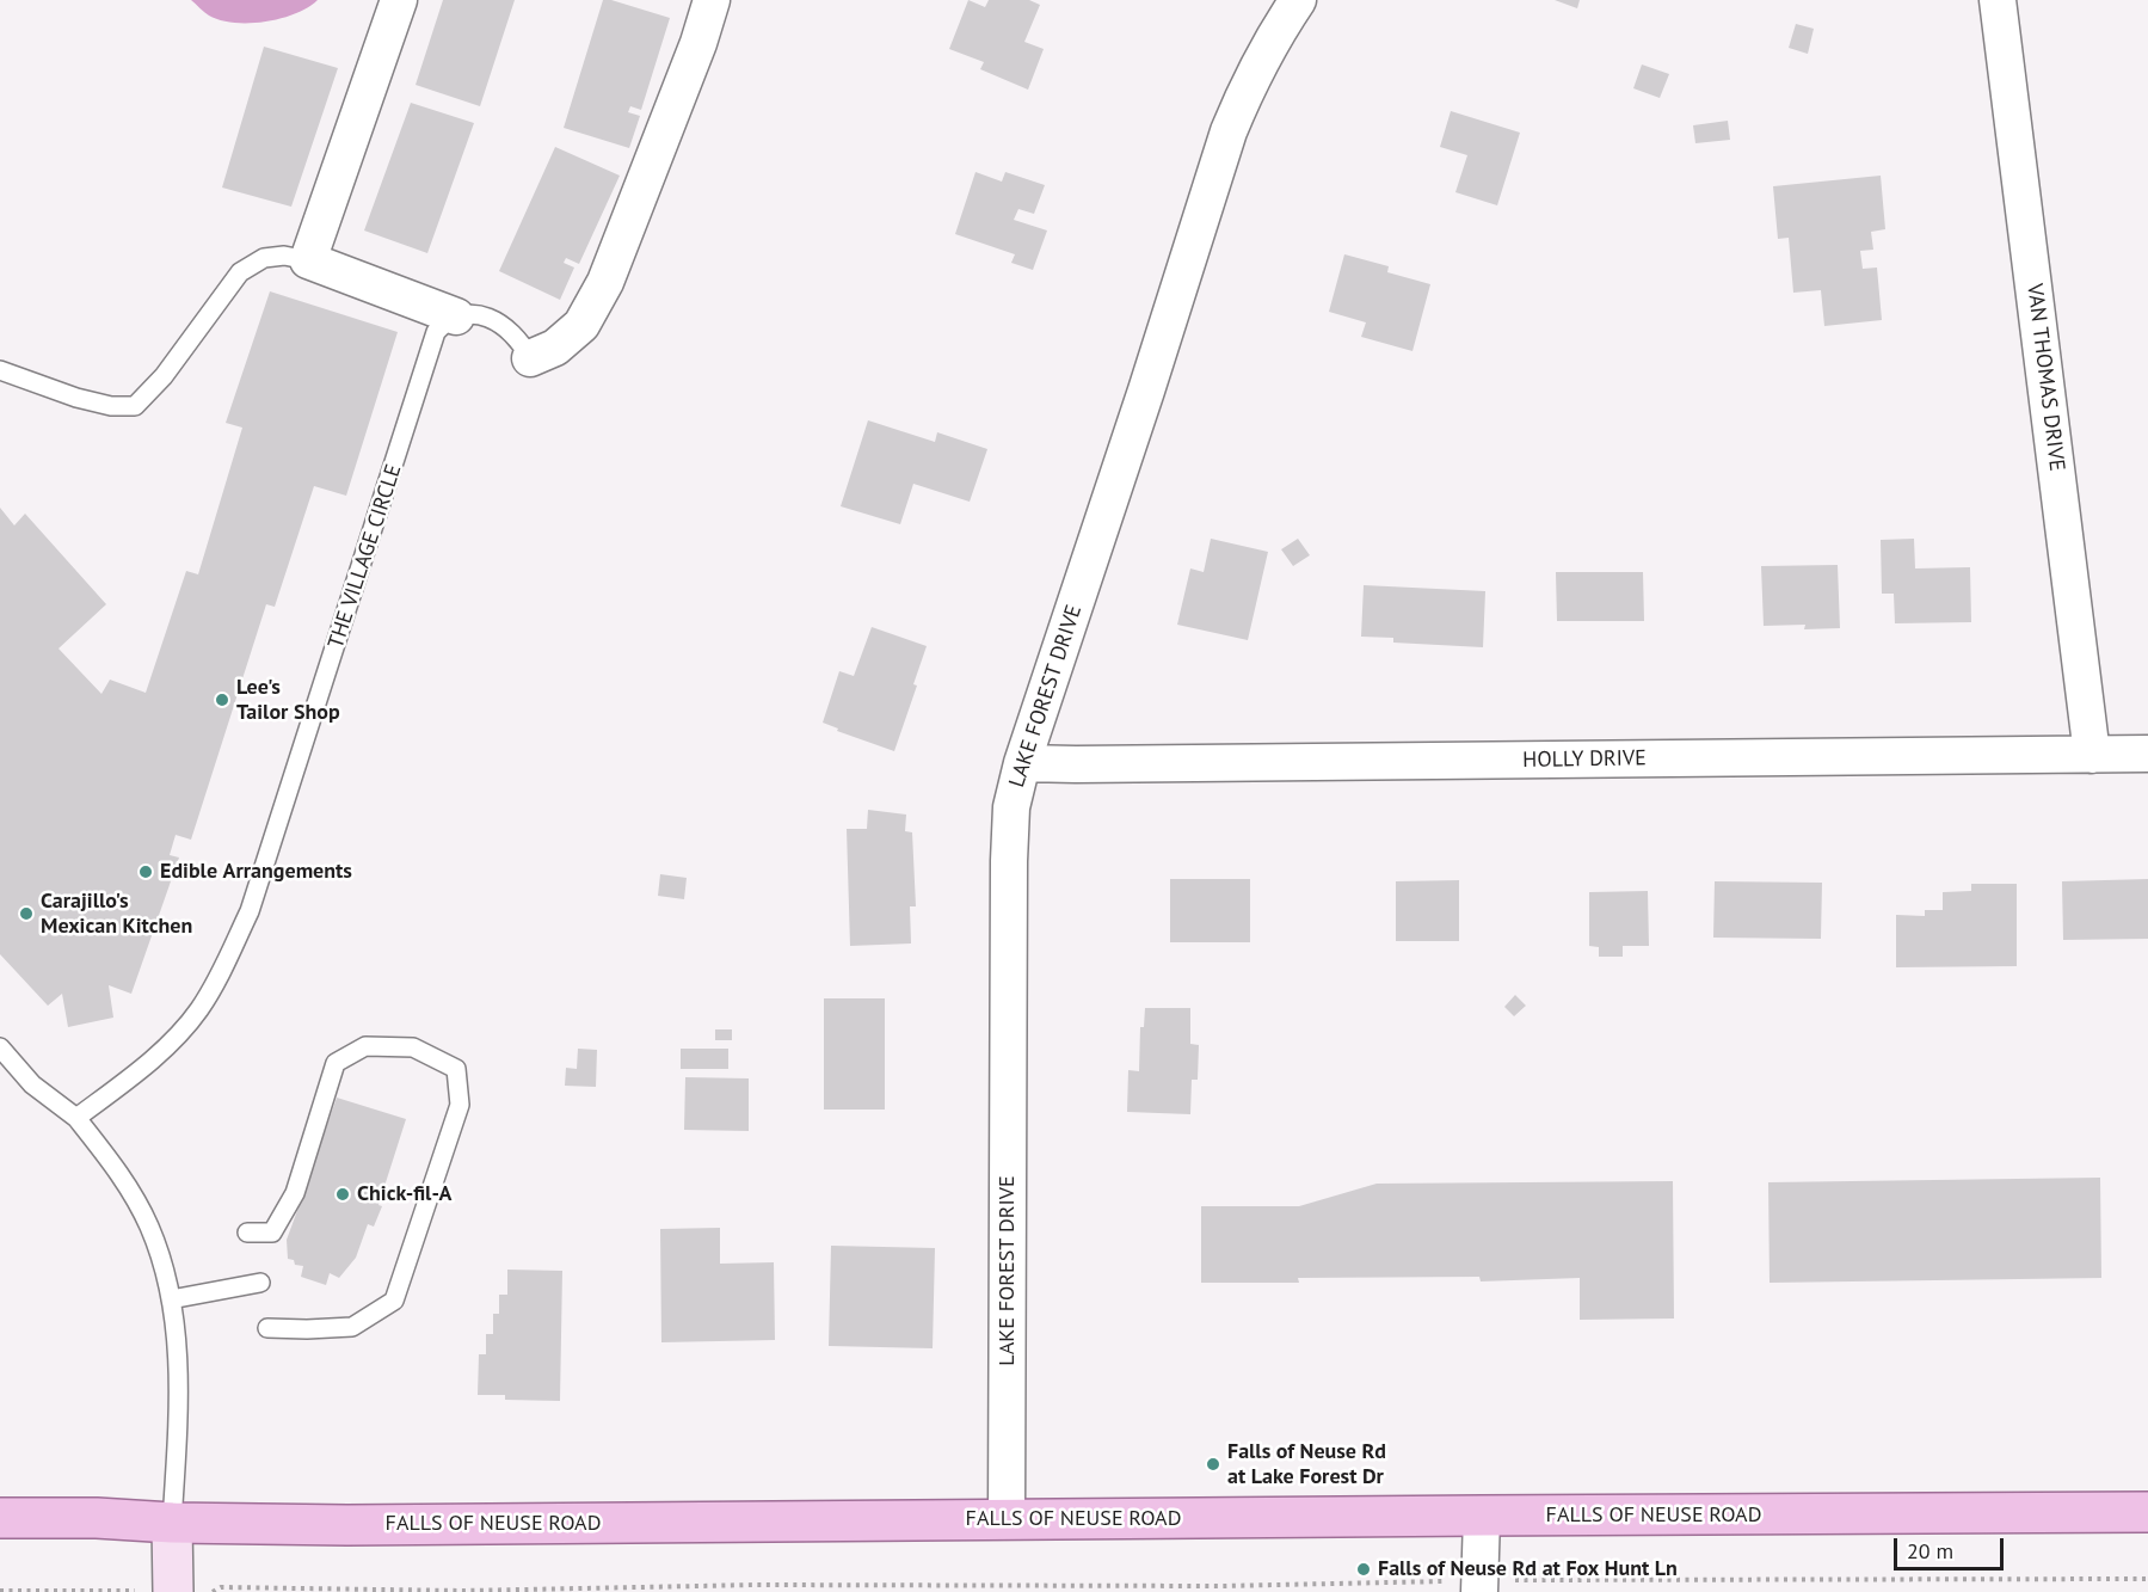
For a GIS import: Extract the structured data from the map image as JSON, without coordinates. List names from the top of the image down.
{
  "streets": {
    "main road": ["FALLS OF NEUSE ROAD"],
    "street": ["VAN THOMAS DRIVE", "LAKE FOREST DRIVE", "HOLLY DRIVE"],
    "lane": ["THE VILLAGE CIRCLE"]
  },
  "crossings": [
    ["VAN THOMAS DRIVE", "HOLLY DRIVE"],
    ["LAKE FOREST DRIVE", "HOLLY DRIVE"],
    ["LAKE FOREST DRIVE", "FALLS OF NEUSE ROAD"]
  ],
  "places": [
    "Lee's Tailor Shop",
    "Edible Arrangements",
    "Carajillo's Mexican Kitchen",
    "Chick-fil-A",
    "Falls of Neuse Rd at Lake Forest Dr",
    "Falls of Neuse Rd at Fox Hunt Ln"
  ],
  "scale_bar": "20 m"
}
